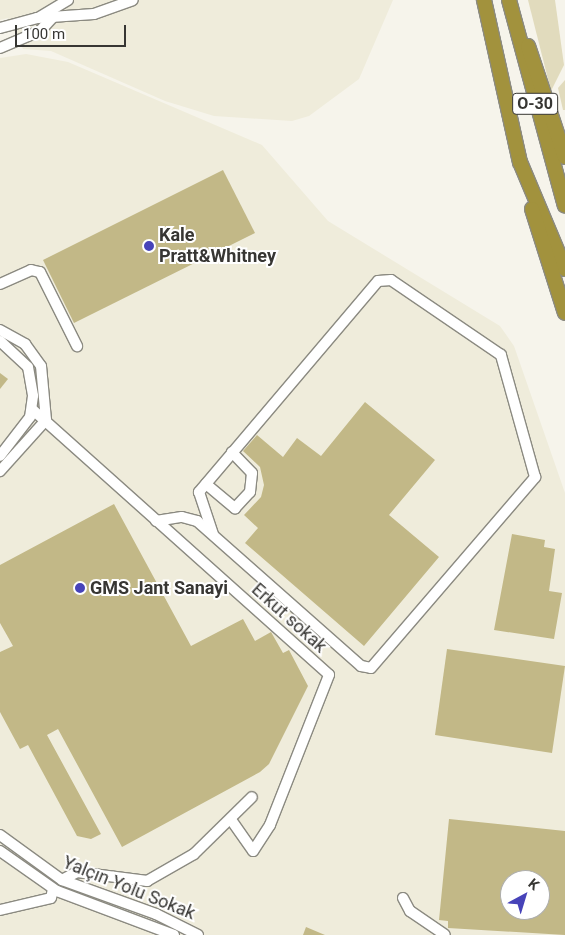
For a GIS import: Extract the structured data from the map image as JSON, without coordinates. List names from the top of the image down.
{
  "streets": {
    "highway": ["O-30"],
    "street": ["Erkut sokak", "Yalçın Yolu Sokak"]
  },
  "places": ["Kale Pratt&Whitney", "GMS Jant Sanayi"],
  "scale_bar": "100 m",
  "north": "top right"
}
